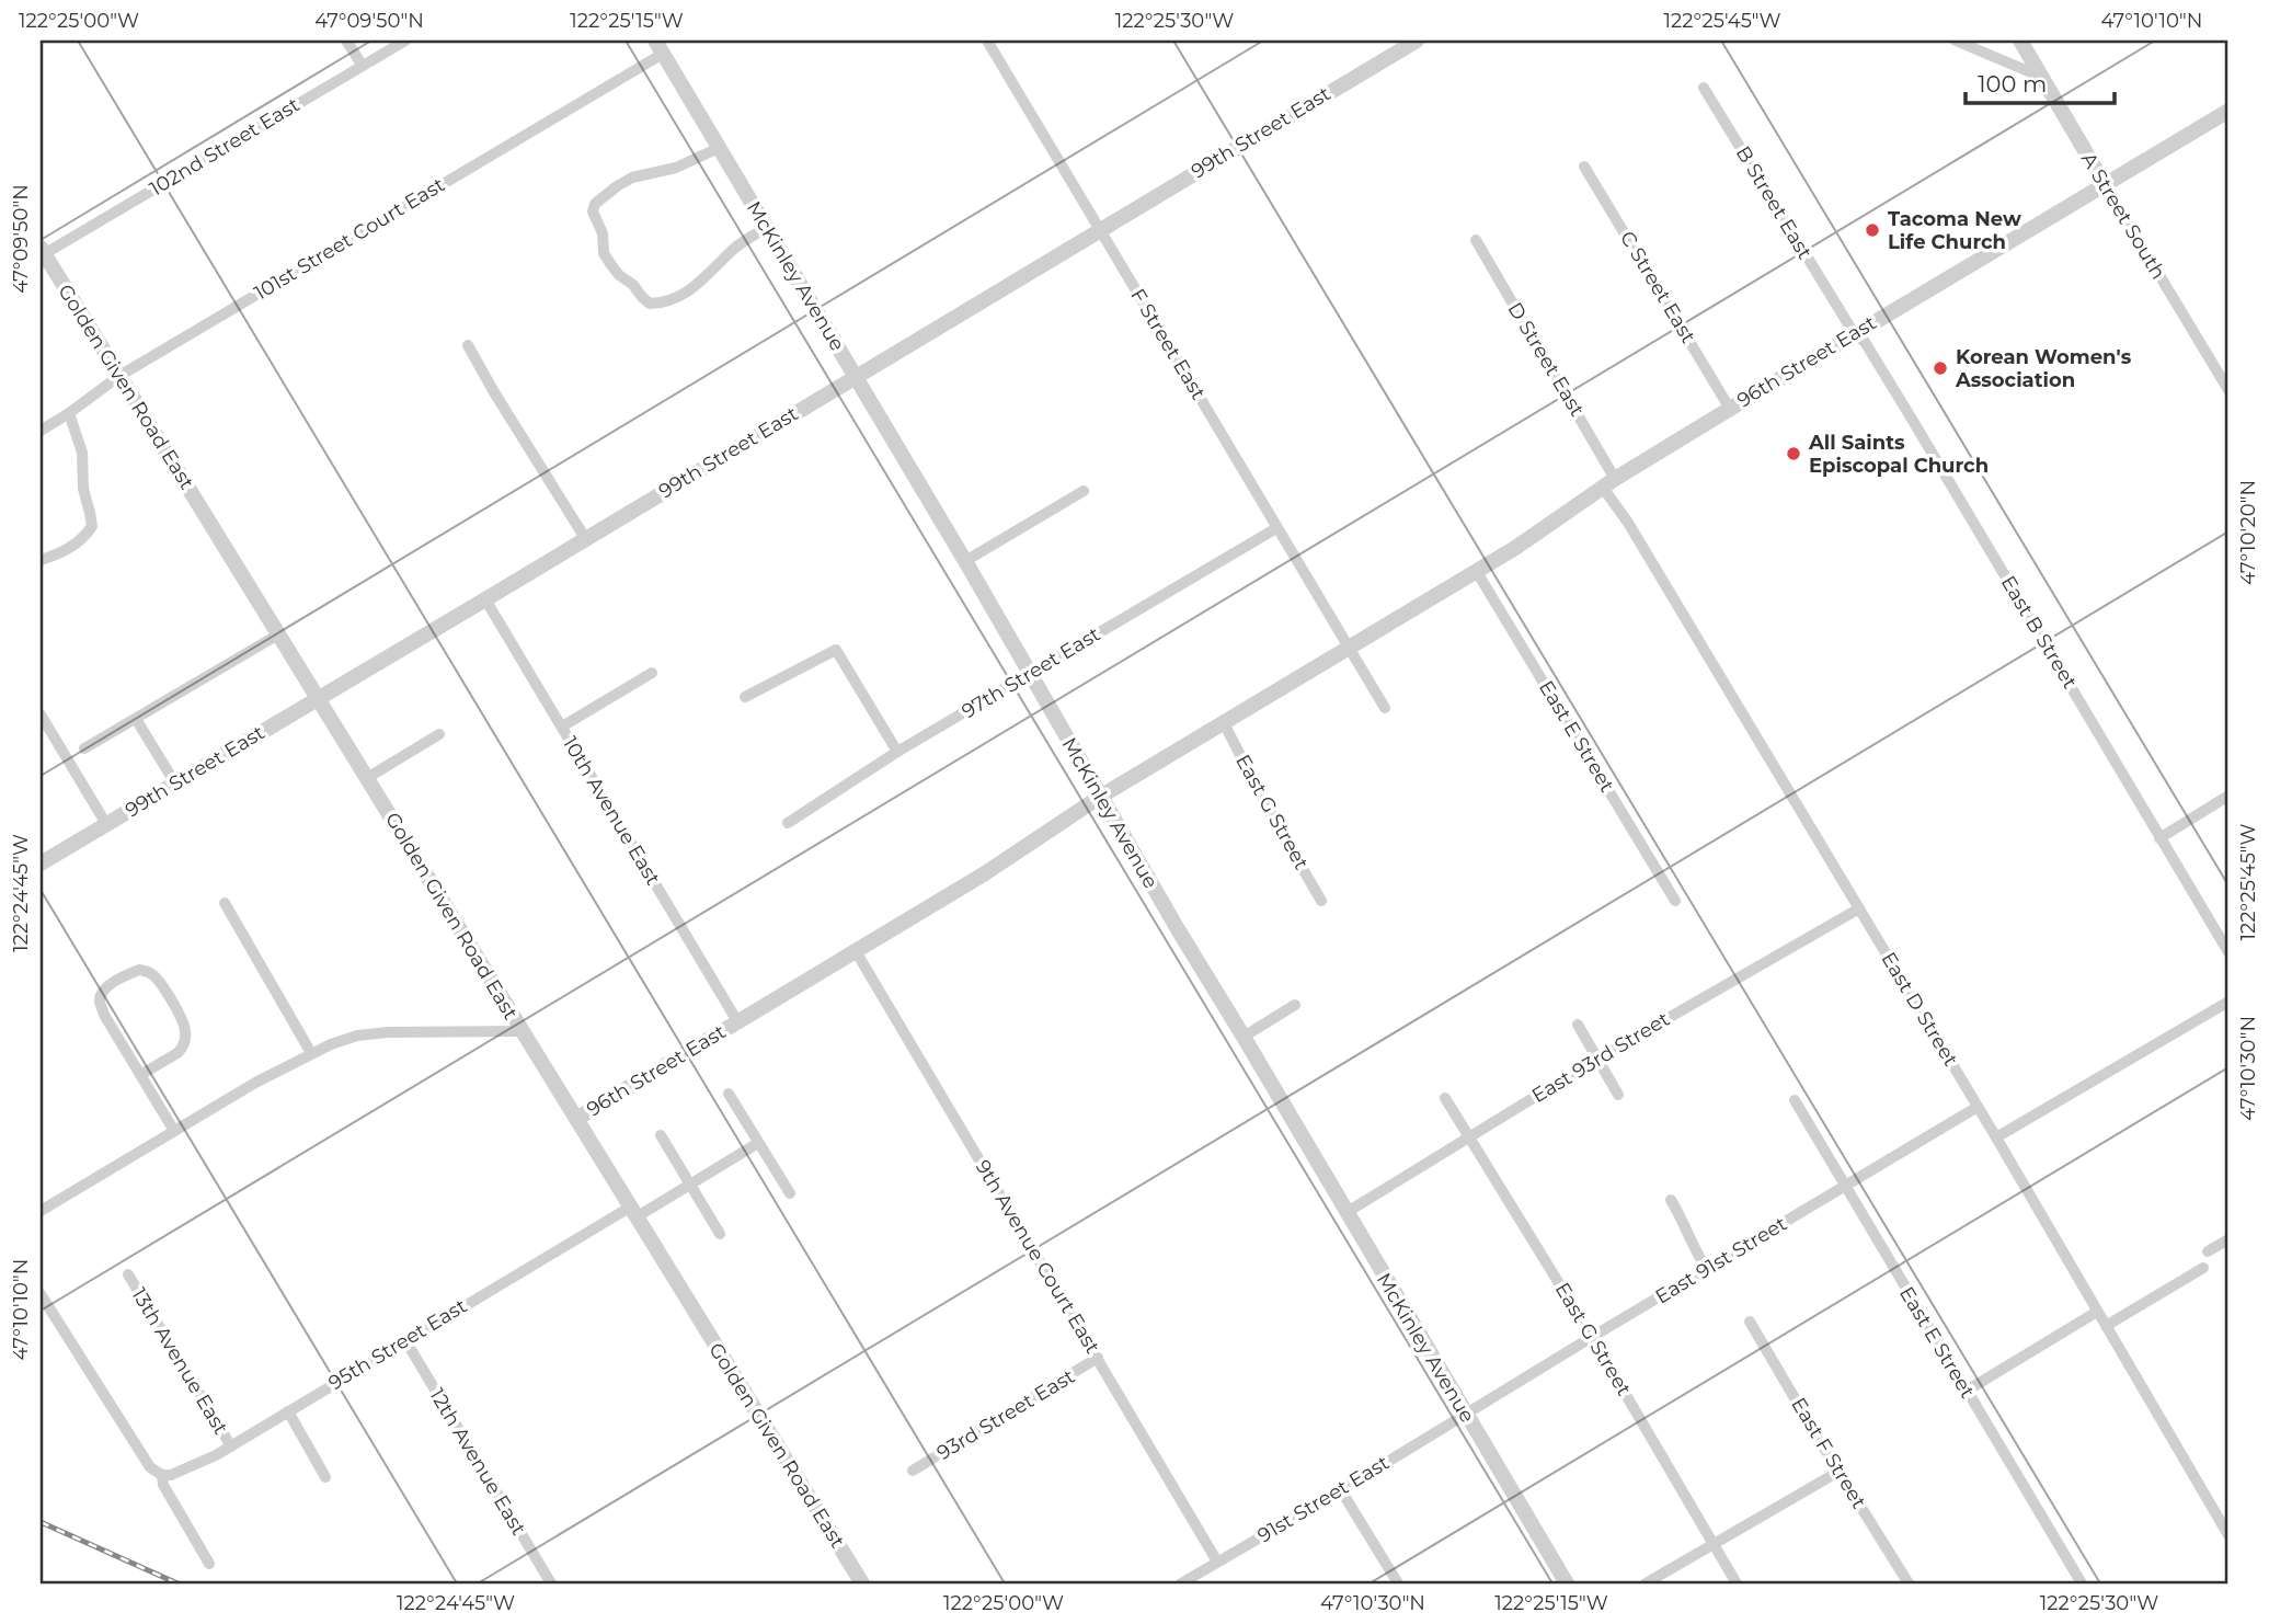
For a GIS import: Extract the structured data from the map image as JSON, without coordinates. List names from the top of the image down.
{
  "streets": {
    "street": [
      "99th Street East",
      "102nd Street East",
      "B Street East",
      "A Street South",
      "101st Street Court East",
      "McKinley Avenue",
      "C Street East",
      "F Street East",
      "D Street East",
      "96th Street East",
      "Golden Given Road East",
      "East B Street",
      "97th Street East",
      "East E Street",
      "10th Avenue East",
      "East G Street",
      "East D Street",
      "East 93rd Street",
      "9th Avenue Court East",
      "East 91st Street",
      "95th Street East",
      "13th Avenue East",
      "93rd Street East",
      "East F Street",
      "12th Avenue East",
      "91st Street East"
    ]
  },
  "crossings": [
    ["99th Street East", "McKinley Avenue"],
    ["99th Street East", "F Street East"],
    ["99th Street East", "Golden Given Road East"],
    ["99th Street East", "10th Avenue East"],
    ["102nd Street East", "Golden Given Road East"],
    ["B Street East", "East B Street"],
    ["A Street South", "96th Street East"],
    ["101st Street Court East", "McKinley Avenue"],
    ["101st Street Court East", "Golden Given Road East"],
    ["McKinley Avenue", "96th Street East"],
    ["McKinley Avenue", "97th Street East"],
    ["McKinley Avenue", "East 93rd Street"],
    ["McKinley Avenue", "East 91st Street"],
    ["McKinley Avenue", "91st Street East"],
    ["C Street East", "96th Street East"],
    ["F Street East", "96th Street East"],
    ["F Street East", "97th Street East"],
    ["D Street East", "96th Street East"],
    ["D Street East", "East D Street"],
    ["96th Street East", "Golden Given Road East"],
    ["96th Street East", "East B Street"],
    ["96th Street East", "East E Street"],
    ["96th Street East", "10th Avenue East"],
    ["96th Street East", "East G Street"],
    ["96th Street East", "East D Street"],
    ["96th Street East", "9th Avenue Court East"],
    ["Golden Given Road East", "95th Street East"],
    ["East E Street", "East 91st Street"],
    ["East G Street", "East 93rd Street"],
    ["East G Street", "East 91st Street"],
    ["East D Street", "East 93rd Street"],
    ["East D Street", "East 91st Street"],
    ["9th Avenue Court East", "93rd Street East"],
    ["9th Avenue Court East", "91st Street East"],
    ["East 91st Street", "91st Street East"],
    ["95th Street East", "13th Avenue East"],
    ["95th Street East", "12th Avenue East"]
  ],
  "places": ["Tacoma New Life Church", "Korean Women's Association", "All Saints Episcopal Church"],
  "scale_bar": "100 m",
  "coordinates": [
    "122°25'00\"W",
    "47°09'50\"N",
    "122°25'15\"W",
    "122°25'30\"W",
    "122°25'45\"W",
    "47°10'10\"N",
    "47°10'20\"N",
    "122°24'45\"W",
    "47°10'30\"N"
  ]
}
